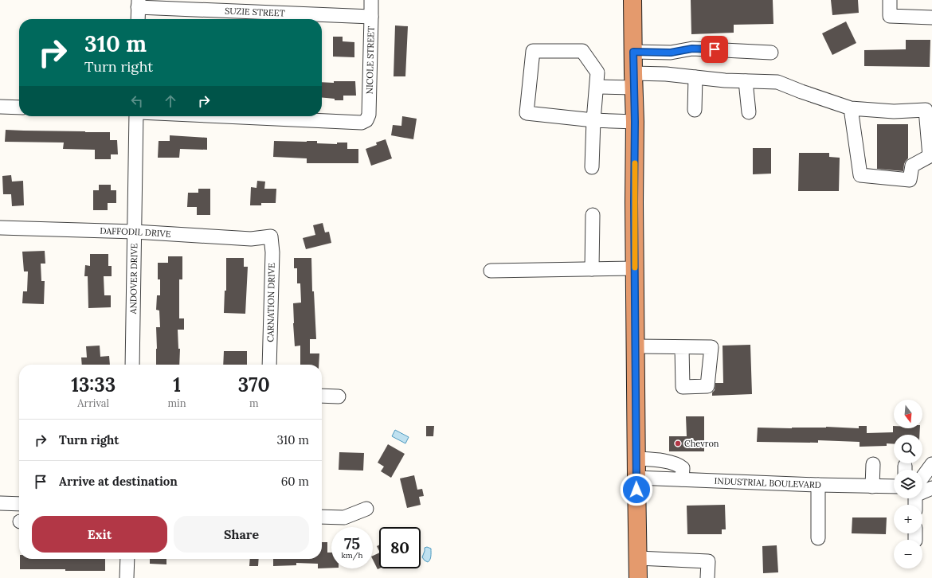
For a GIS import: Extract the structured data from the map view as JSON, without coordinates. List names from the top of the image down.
{
  "streets": {
    "street": [
      "SUZIE STREET",
      "NICOLE STREET",
      "DAFFODIL DRIVE",
      "ANDOVER DRIVE",
      "CARNATION DRIVE",
      "INDUSTRIAL BOULEVARD"
    ]
  },
  "crossings": [
    ["SUZIE STREET", "NICOLE STREET"],
    ["DAFFODIL DRIVE", "ANDOVER DRIVE"],
    ["DAFFODIL DRIVE", "CARNATION DRIVE"]
  ],
  "places": ["Chevron"],
  "north": "bottom",
  "page": {
    "turn": ["310 m", "Turn right"],
    "eta": [
      "13:33",
      "Arrival",
      "1",
      "min",
      "370",
      "m"
    ],
    "map_buttons": ["+", "−"],
    "list": [
      {
        "name": "Turn right",
        "value": "310 m"
      },
      {
        "name": "Arrive at destination",
        "value": "60 m"
      }
    ],
    "buttons": ["Exit", "Share"],
    "speed": "75 km/h",
    "limit": "80"
  }
}
